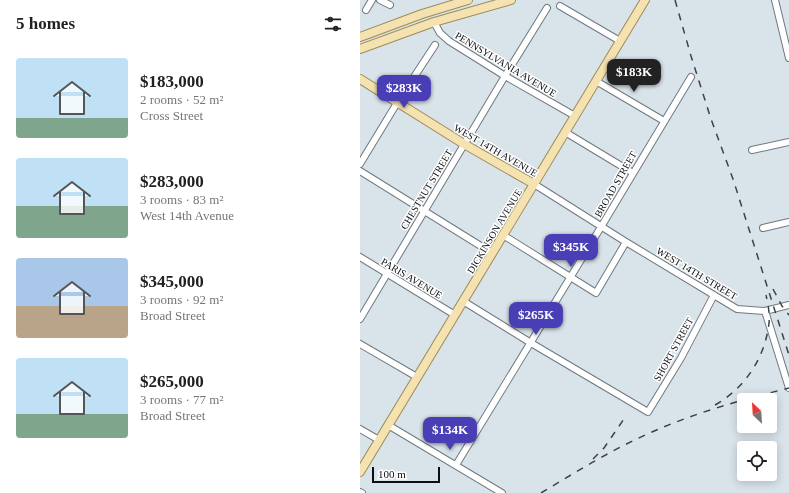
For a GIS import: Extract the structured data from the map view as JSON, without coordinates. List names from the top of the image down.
{
  "streets": {
    "main road": ["WEST 14TH AVENUE", "DICKINSON AVENUE"],
    "street": [
      "PENNSYLVANIA AVENUE",
      "BROAD STREET",
      "CHESTNUT STREET",
      "WEST 14TH STREET",
      "PARIS AVENUE",
      "SHORT STREET"
    ]
  },
  "crossings": [
    ["PENNSYLVANIA AVENUE", "CHESTNUT STREET"],
    ["PENNSYLVANIA AVENUE", "DICKINSON AVENUE"],
    ["WEST 14TH AVENUE", "BROAD STREET"],
    ["WEST 14TH AVENUE", "CHESTNUT STREET"],
    ["WEST 14TH AVENUE", "DICKINSON AVENUE"],
    ["WEST 14TH AVENUE", "WEST 14TH STREET"],
    ["BROAD STREET", "WEST 14TH STREET"],
    ["BROAD STREET", "SHORT STREET"],
    ["CHESTNUT STREET", "PARIS AVENUE"],
    ["DICKINSON AVENUE", "PARIS AVENUE"],
    ["WEST 14TH STREET", "SHORT STREET"]
  ],
  "scale_bar": "100 m",
  "north": "top left",
  "page": {
    "heading": "5 homes",
    "list": [
      {
        "name": "$183,000",
        "note": "2 rooms · 52 m² · Cross Street"
      },
      {
        "name": "$283,000",
        "note": "3 rooms · 83 m² · West 14th Avenue"
      },
      {
        "name": "$345,000",
        "note": "3 rooms · 92 m² · Broad Street"
      },
      {
        "name": "$265,000",
        "note": "3 rooms · 77 m² · Broad Street"
      }
    ],
    "price": [
      "$183K",
      "$283K",
      "$345K",
      "$265K",
      "$134K"
    ],
    "scale": "100 m"
  }
}
